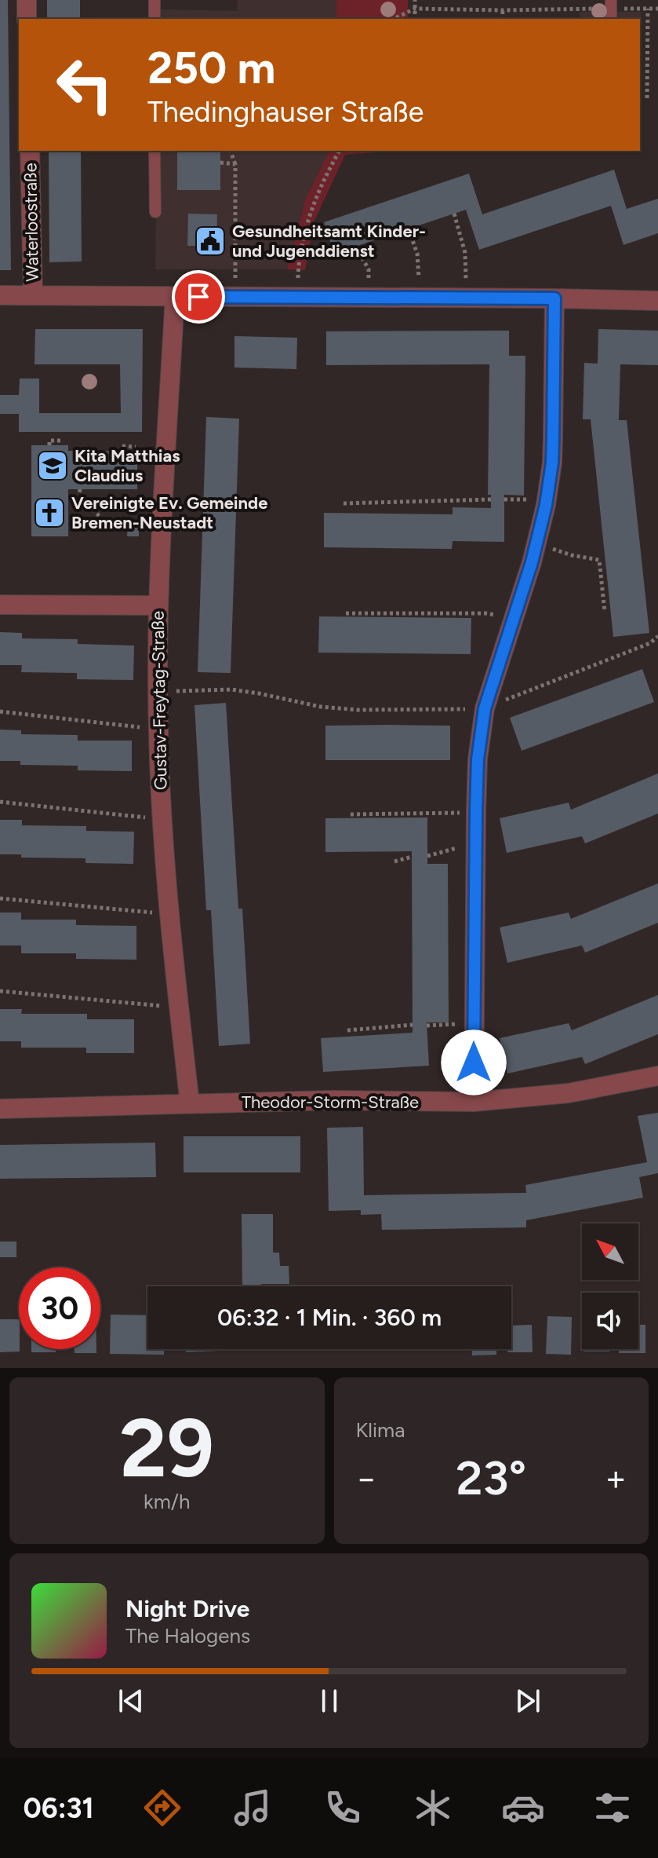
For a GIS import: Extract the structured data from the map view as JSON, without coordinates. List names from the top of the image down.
{
  "streets": {
    "street": ["Waterloostraße", "Gustav-Freytag-Straße", "Theodor-Storm-Straße"]
  },
  "crossings": [
    ["Gustav-Freytag-Straße", "Theodor-Storm-Straße"]
  ],
  "places": {
    "public building": ["Gesundheitsamt Kinder- und Jugenddienst"],
    "school or university": ["Kita Matthias Claudius"],
    "church": ["Vereinigte Ev. Gemeinde Bremen-Neustadt"]
  },
  "north": "top left",
  "page": {
    "turn": ["250 m", "Thedinghauser Straße"],
    "limit": "30",
    "trip": "06:32 · 1 Min. · 360 m",
    "tile": [
      ["29", "km/h"],
      "Klima"
    ],
    "heat": ["−", "23°", "+"],
    "song": ["Night Drive", "The Halogens"],
    "tabs": "06:31"
  }
}
